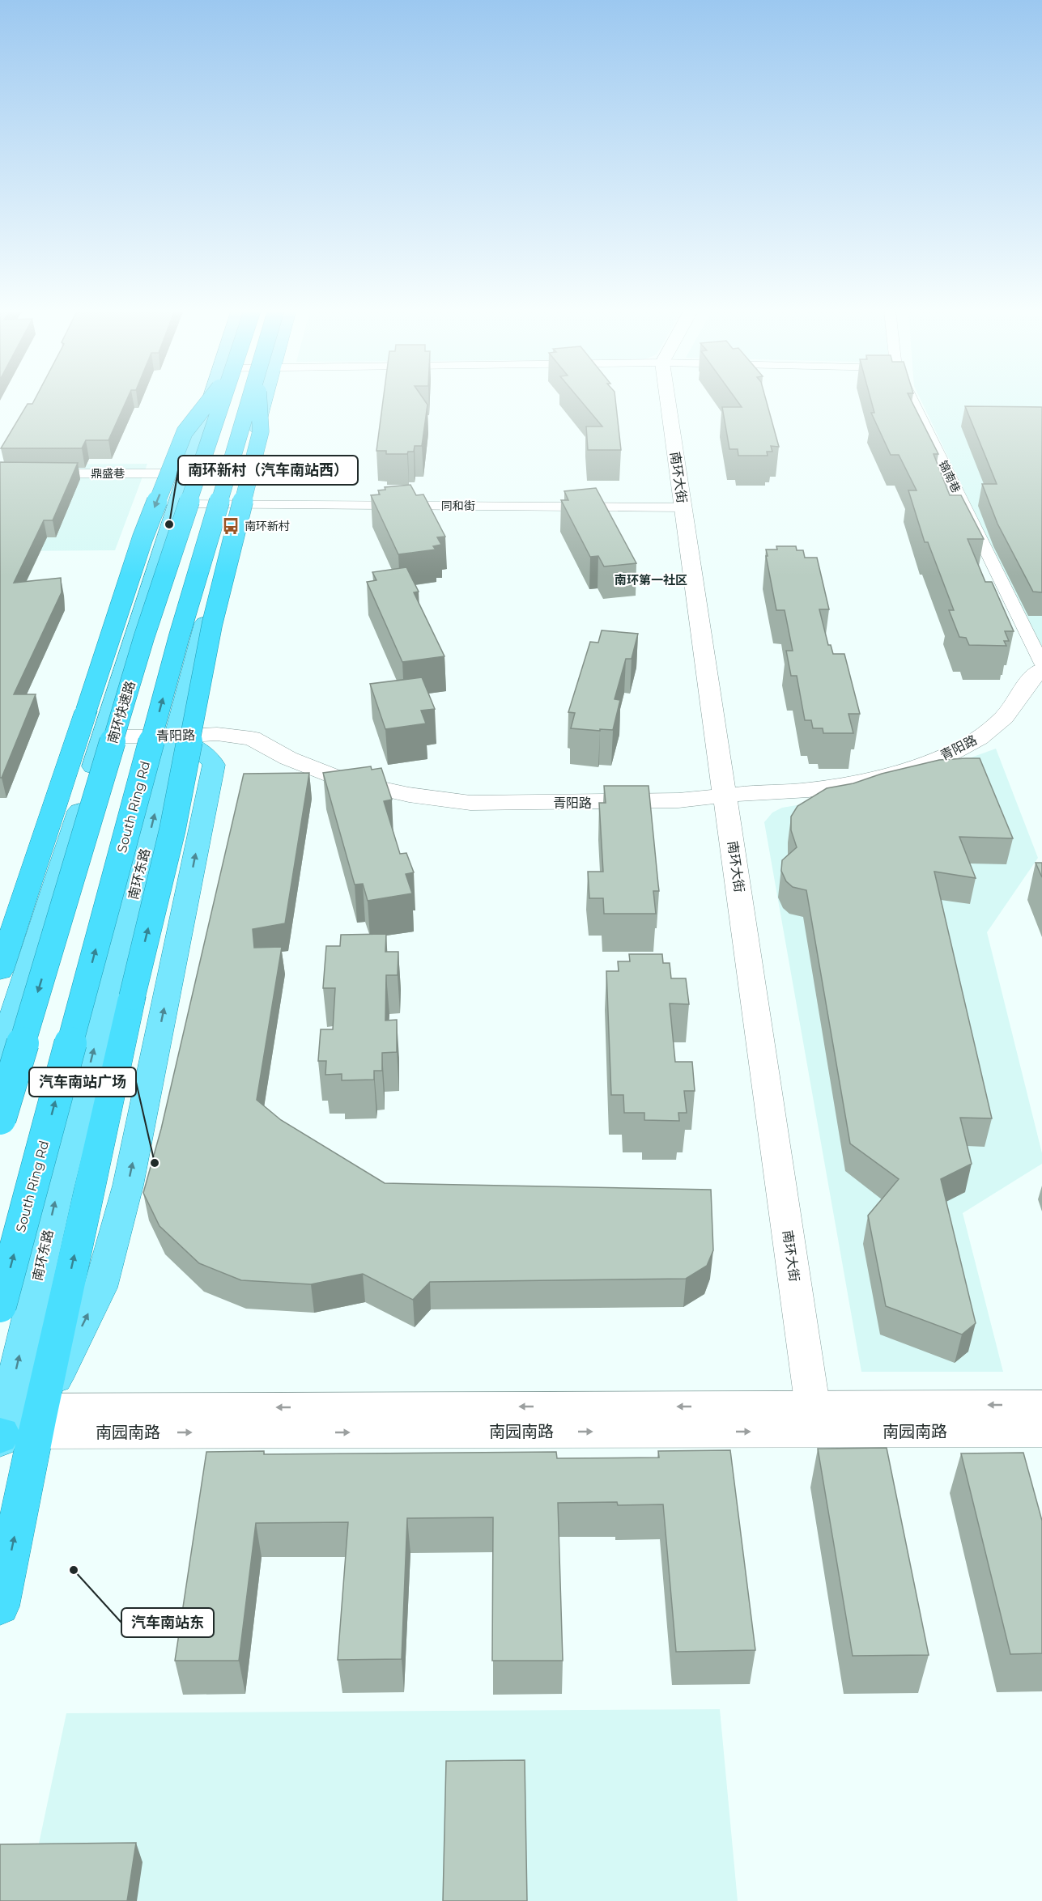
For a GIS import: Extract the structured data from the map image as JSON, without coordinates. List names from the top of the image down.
{
  "streets": {
    "highway": ["南环快速路", "South Ring Rd"],
    "main road": ["南环东路"],
    "street": [
      "鼎盛巷",
      "锦南巷",
      "南环大街",
      "同和街",
      "青阳路",
      "南园南路"
    ]
  },
  "crossings": [
    ["南环大街", "同和街"],
    ["南环大街", "青阳路"],
    ["南环大街", "南园南路"],
    ["同和街", "南环东路"],
    ["青阳路", "南环东路"],
    ["南环东路", "南园南路"]
  ],
  "districts": ["南环第一社区"],
  "places": {
    "other": ["南环新村（汽车南站西）", "汽车南站广场", "汽车南站东"],
    "bus stop": ["南环新村"]
  }
}
